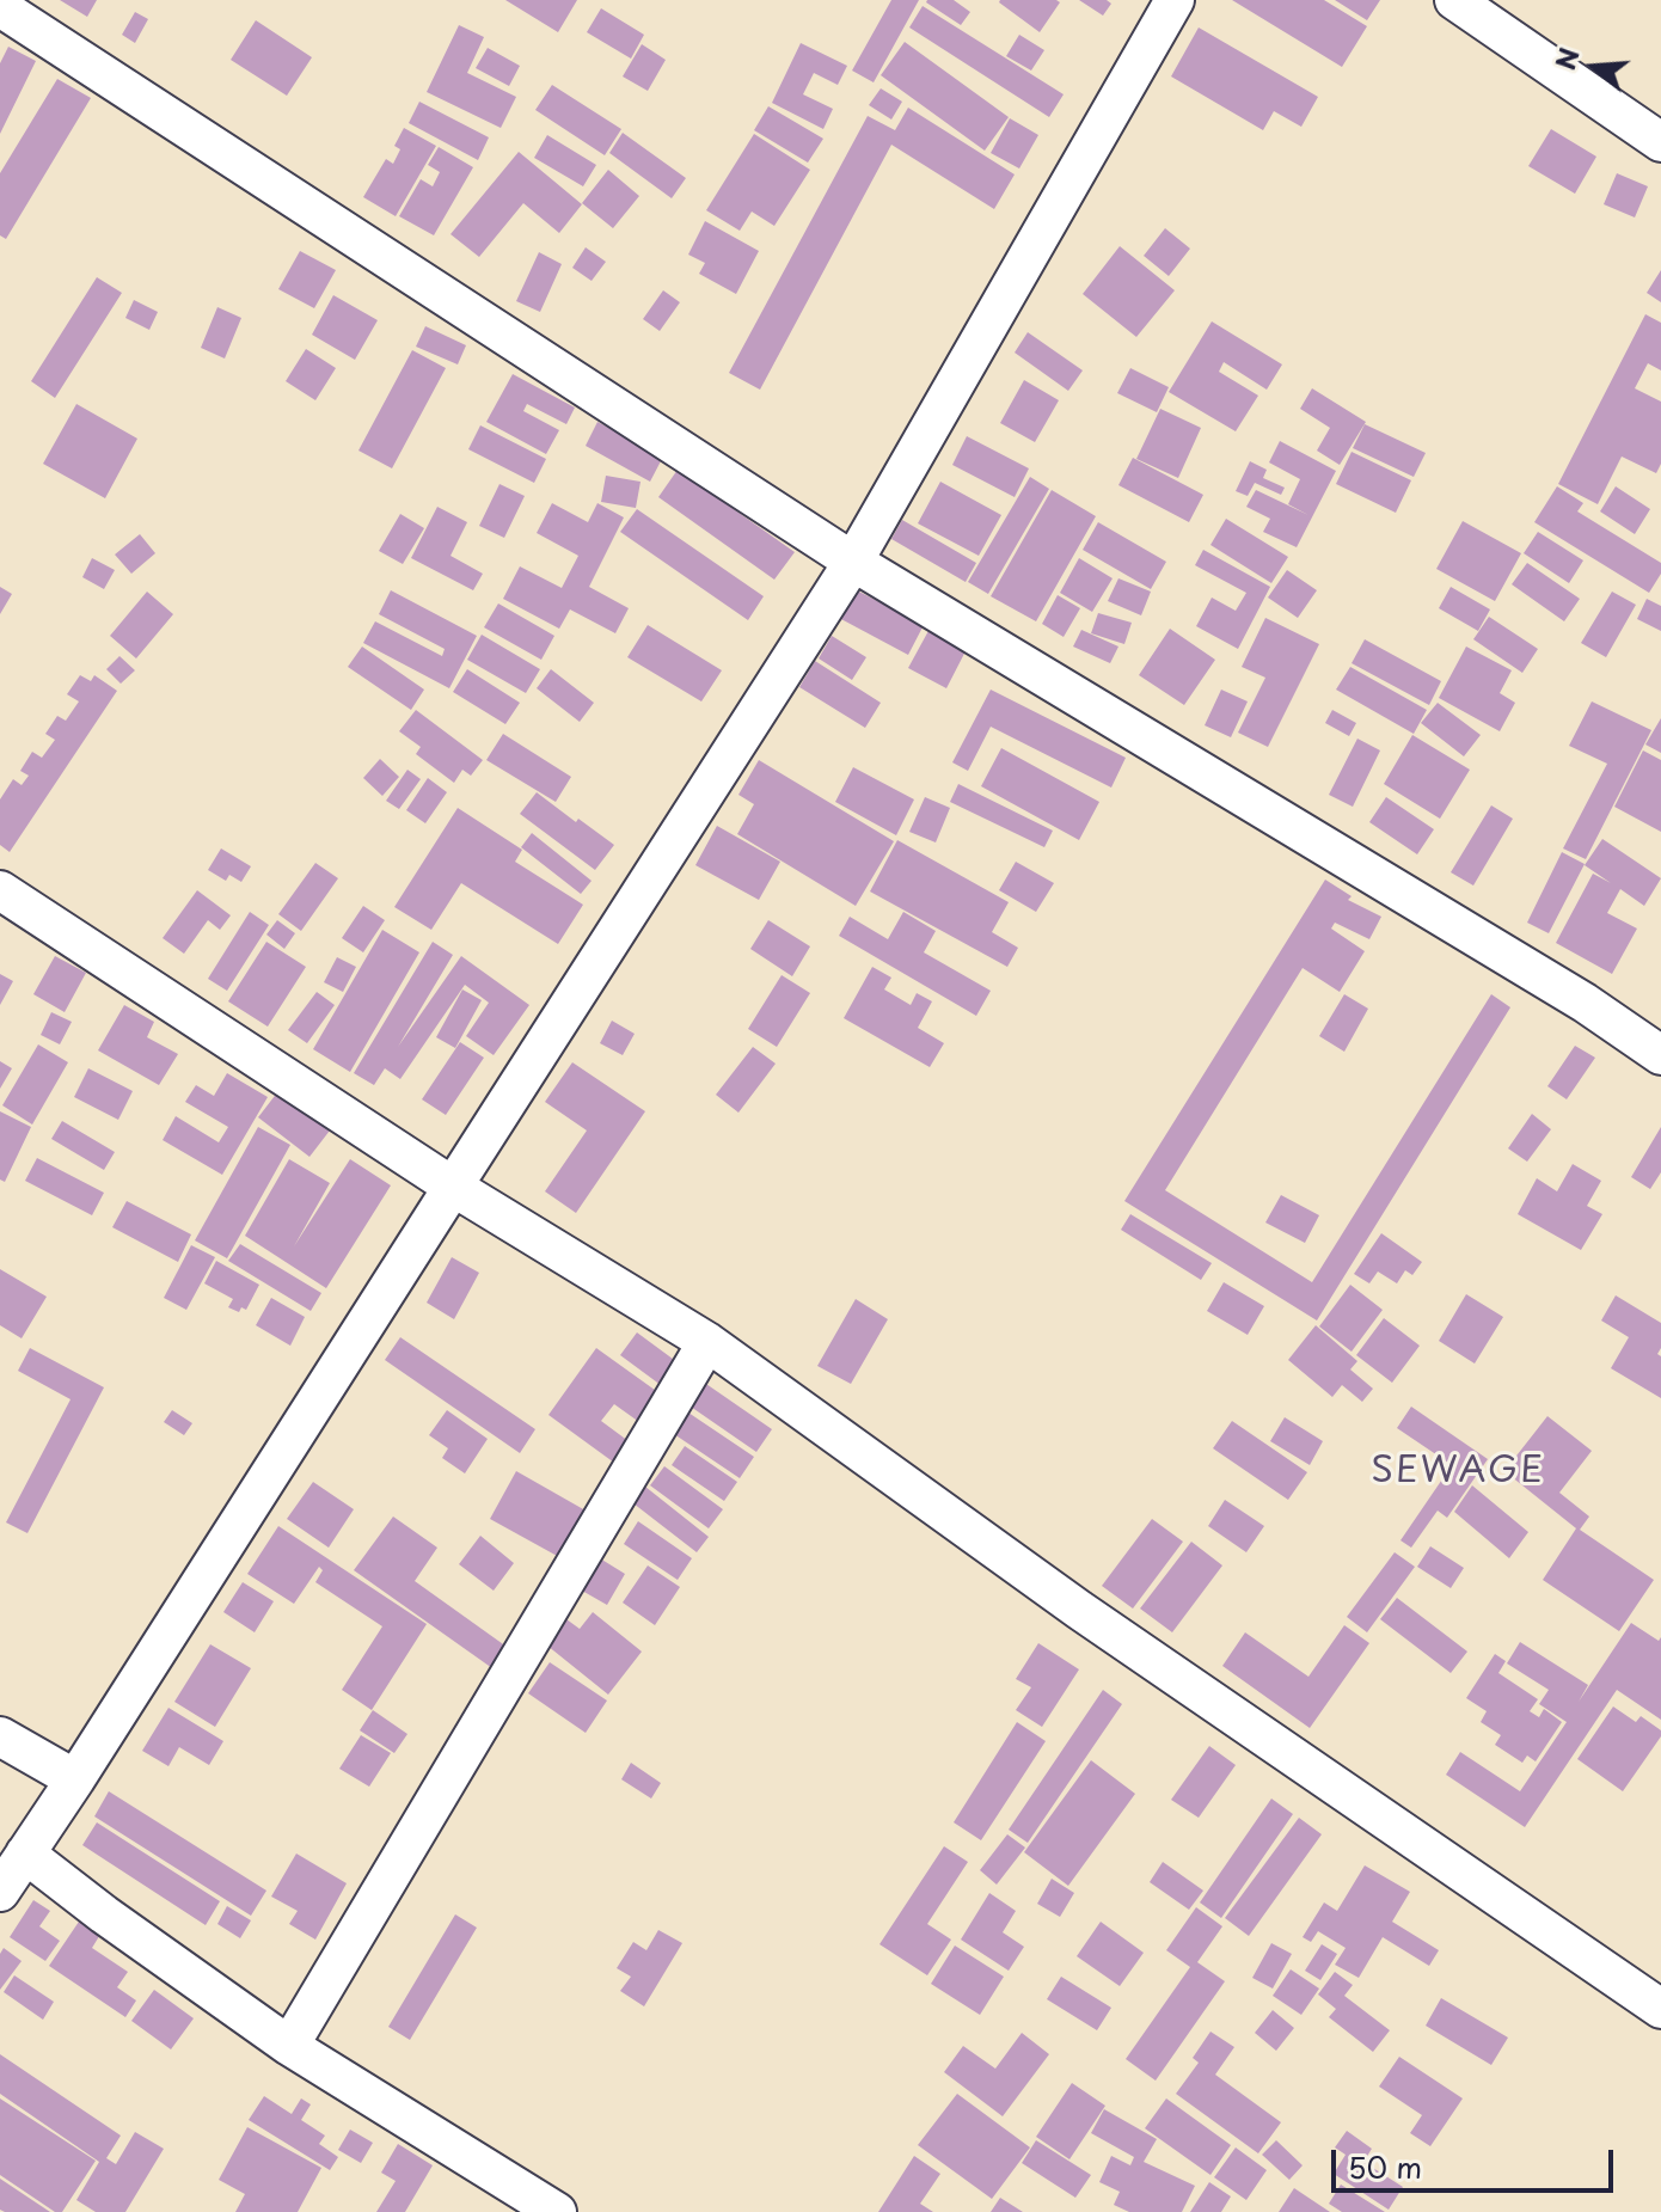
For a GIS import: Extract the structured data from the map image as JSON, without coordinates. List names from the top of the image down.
{
  "districts": ["SEWAGE"],
  "scale_bar": "50 m",
  "north": "left"
}
